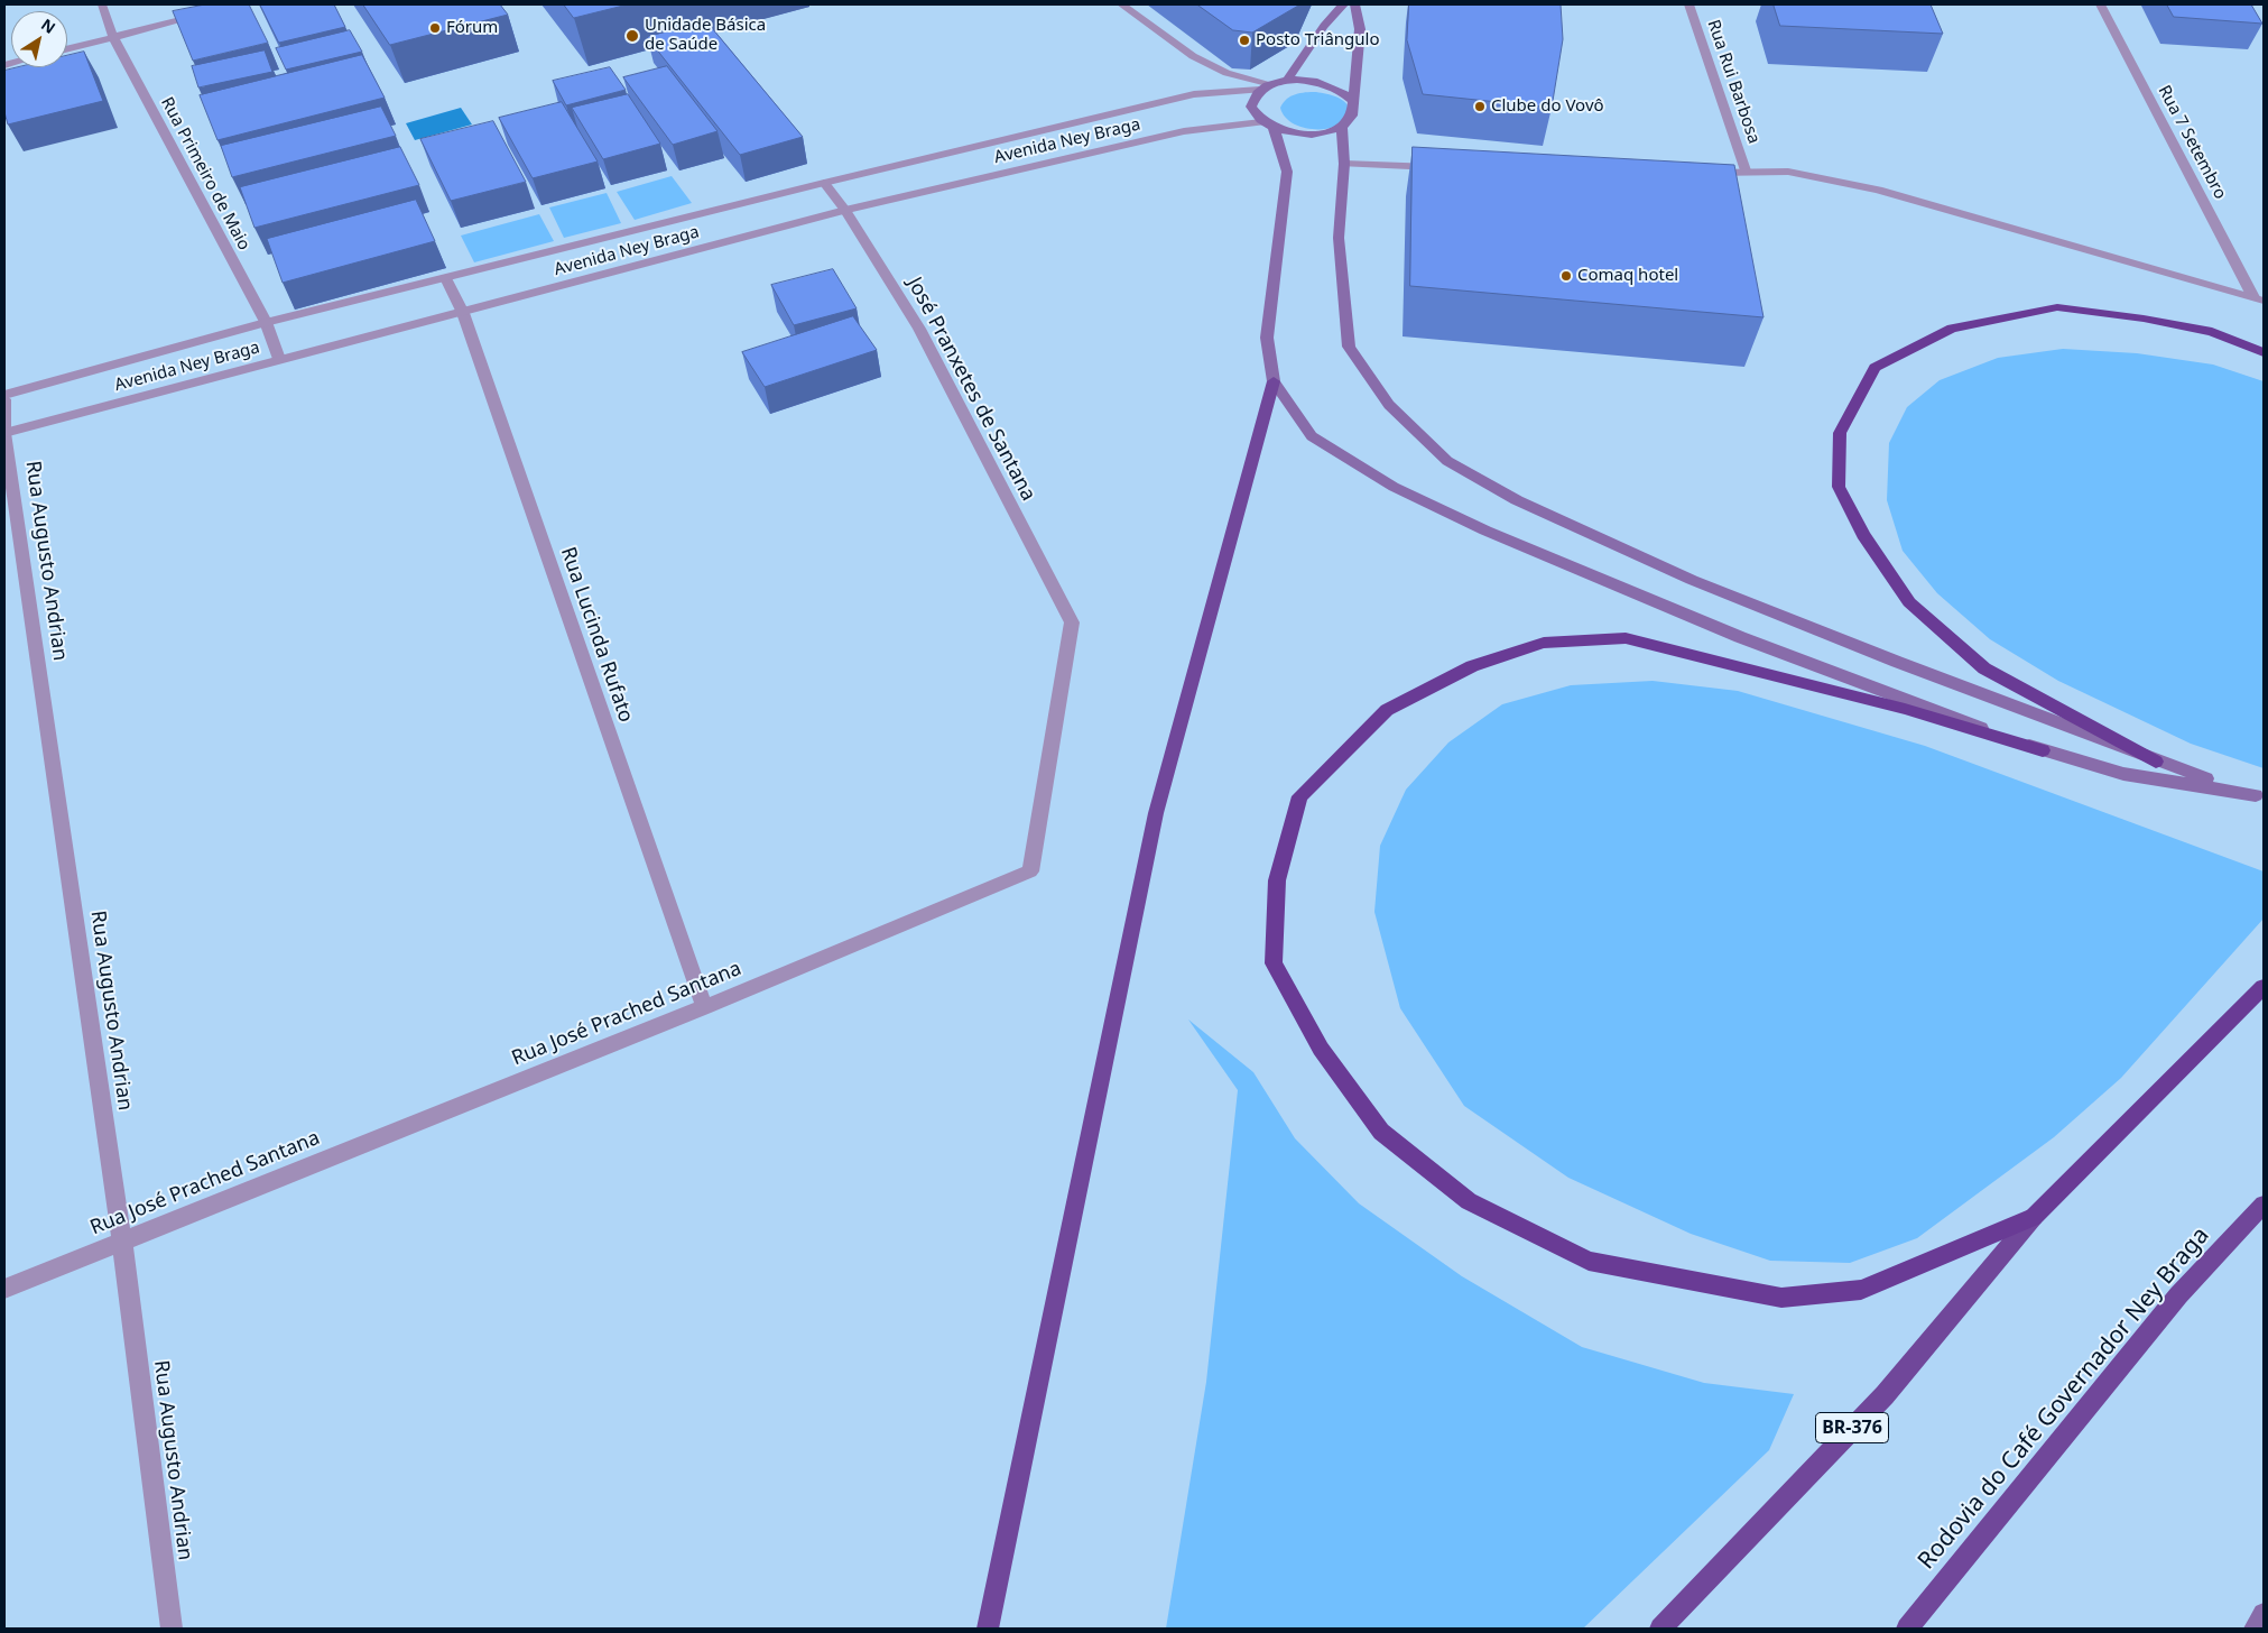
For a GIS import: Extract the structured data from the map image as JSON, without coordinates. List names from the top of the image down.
{
  "streets": {
    "highway": ["Rodovia do Café Governador Ney Braga", "BR-376"],
    "street": [
      "Rua Rui Barbosa",
      "Avenida Ney Braga",
      "Rua 7 Setembro",
      "Rua Primeiro de Maio",
      "José Pranxetes de Santana",
      "Rua Augusto Andrian",
      "Rua Lucinda Rufato",
      "Rua José Prached Santana"
    ]
  },
  "crossings": [
    ["Avenida Ney Braga", "Rua Primeiro de Maio"],
    ["Avenida Ney Braga", "José Pranxetes de Santana"],
    ["Avenida Ney Braga", "Rua Augusto Andrian"],
    ["Avenida Ney Braga", "Rua Lucinda Rufato"],
    ["José Pranxetes de Santana", "Rua José Prached Santana"],
    ["Rua Augusto Andrian", "Rua José Prached Santana"],
    ["Rua Lucinda Rufato", "Rua José Prached Santana"]
  ],
  "places": [
    "Fórum",
    "Unidade Básica de Saúde",
    "Posto Triângulo",
    "Clube do Vovô",
    "Comaq hotel"
  ],
  "north": "top right"
}
